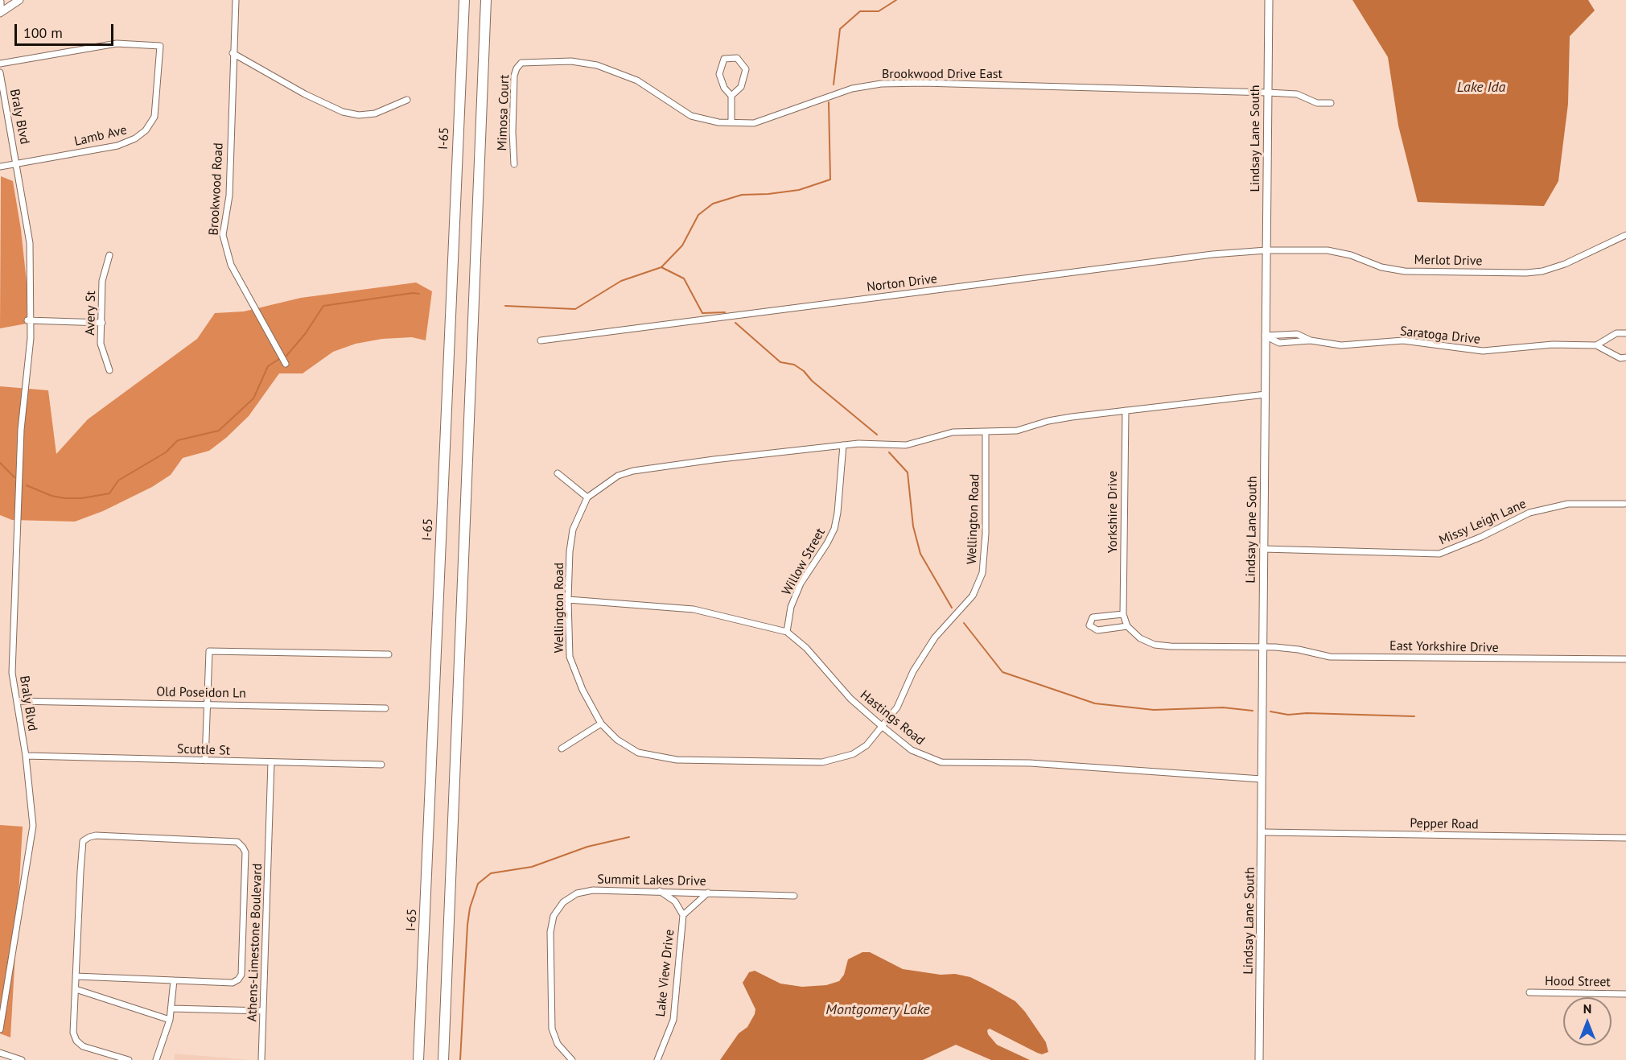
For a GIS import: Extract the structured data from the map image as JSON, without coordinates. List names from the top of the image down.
{
  "streets": {
    "highway": ["I-65"],
    "street": [
      "Brookwood Drive East",
      "Mimosa Court",
      "Braly Blvd",
      "Lamb Ave",
      "Lindsay Lane South",
      "Brookwood Road",
      "Merlot Drive",
      "Norton Drive",
      "Avery St",
      "Saratoga Drive",
      "Yorkshire Drive",
      "Wellington Road",
      "Missy Leigh Lane",
      "Willow Street",
      "East Yorkshire Drive",
      "Old Poseidon Ln",
      "Hastings Road",
      "Scuttle St",
      "Pepper Road",
      "Summit Lakes Drive",
      "Athens-Limestone Boulevard",
      "Lake View Drive",
      "Hood Street"
    ]
  },
  "crossings": [
    ["Brookwood Drive East", "Mimosa Court"],
    ["Brookwood Drive East", "Lindsay Lane South"],
    ["Braly Blvd", "Lamb Ave"],
    ["Braly Blvd", "Old Poseidon Ln"],
    ["Braly Blvd", "Scuttle St"],
    ["Lindsay Lane South", "Merlot Drive"],
    ["Lindsay Lane South", "Norton Drive"],
    ["Lindsay Lane South", "Saratoga Drive"],
    ["Lindsay Lane South", "Missy Leigh Lane"],
    ["Lindsay Lane South", "East Yorkshire Drive"],
    ["Lindsay Lane South", "Hastings Road"],
    ["Lindsay Lane South", "Pepper Road"],
    ["Merlot Drive", "Norton Drive"],
    ["Wellington Road", "Hastings Road"],
    ["Willow Street", "Hastings Road"],
    ["Scuttle St", "Athens-Limestone Boulevard"],
    ["Summit Lakes Drive", "Lake View Drive"]
  ],
  "water": ["Lake Ida", "Montgomery Lake"],
  "scale_bar": "100 m",
  "north": "top"
}
